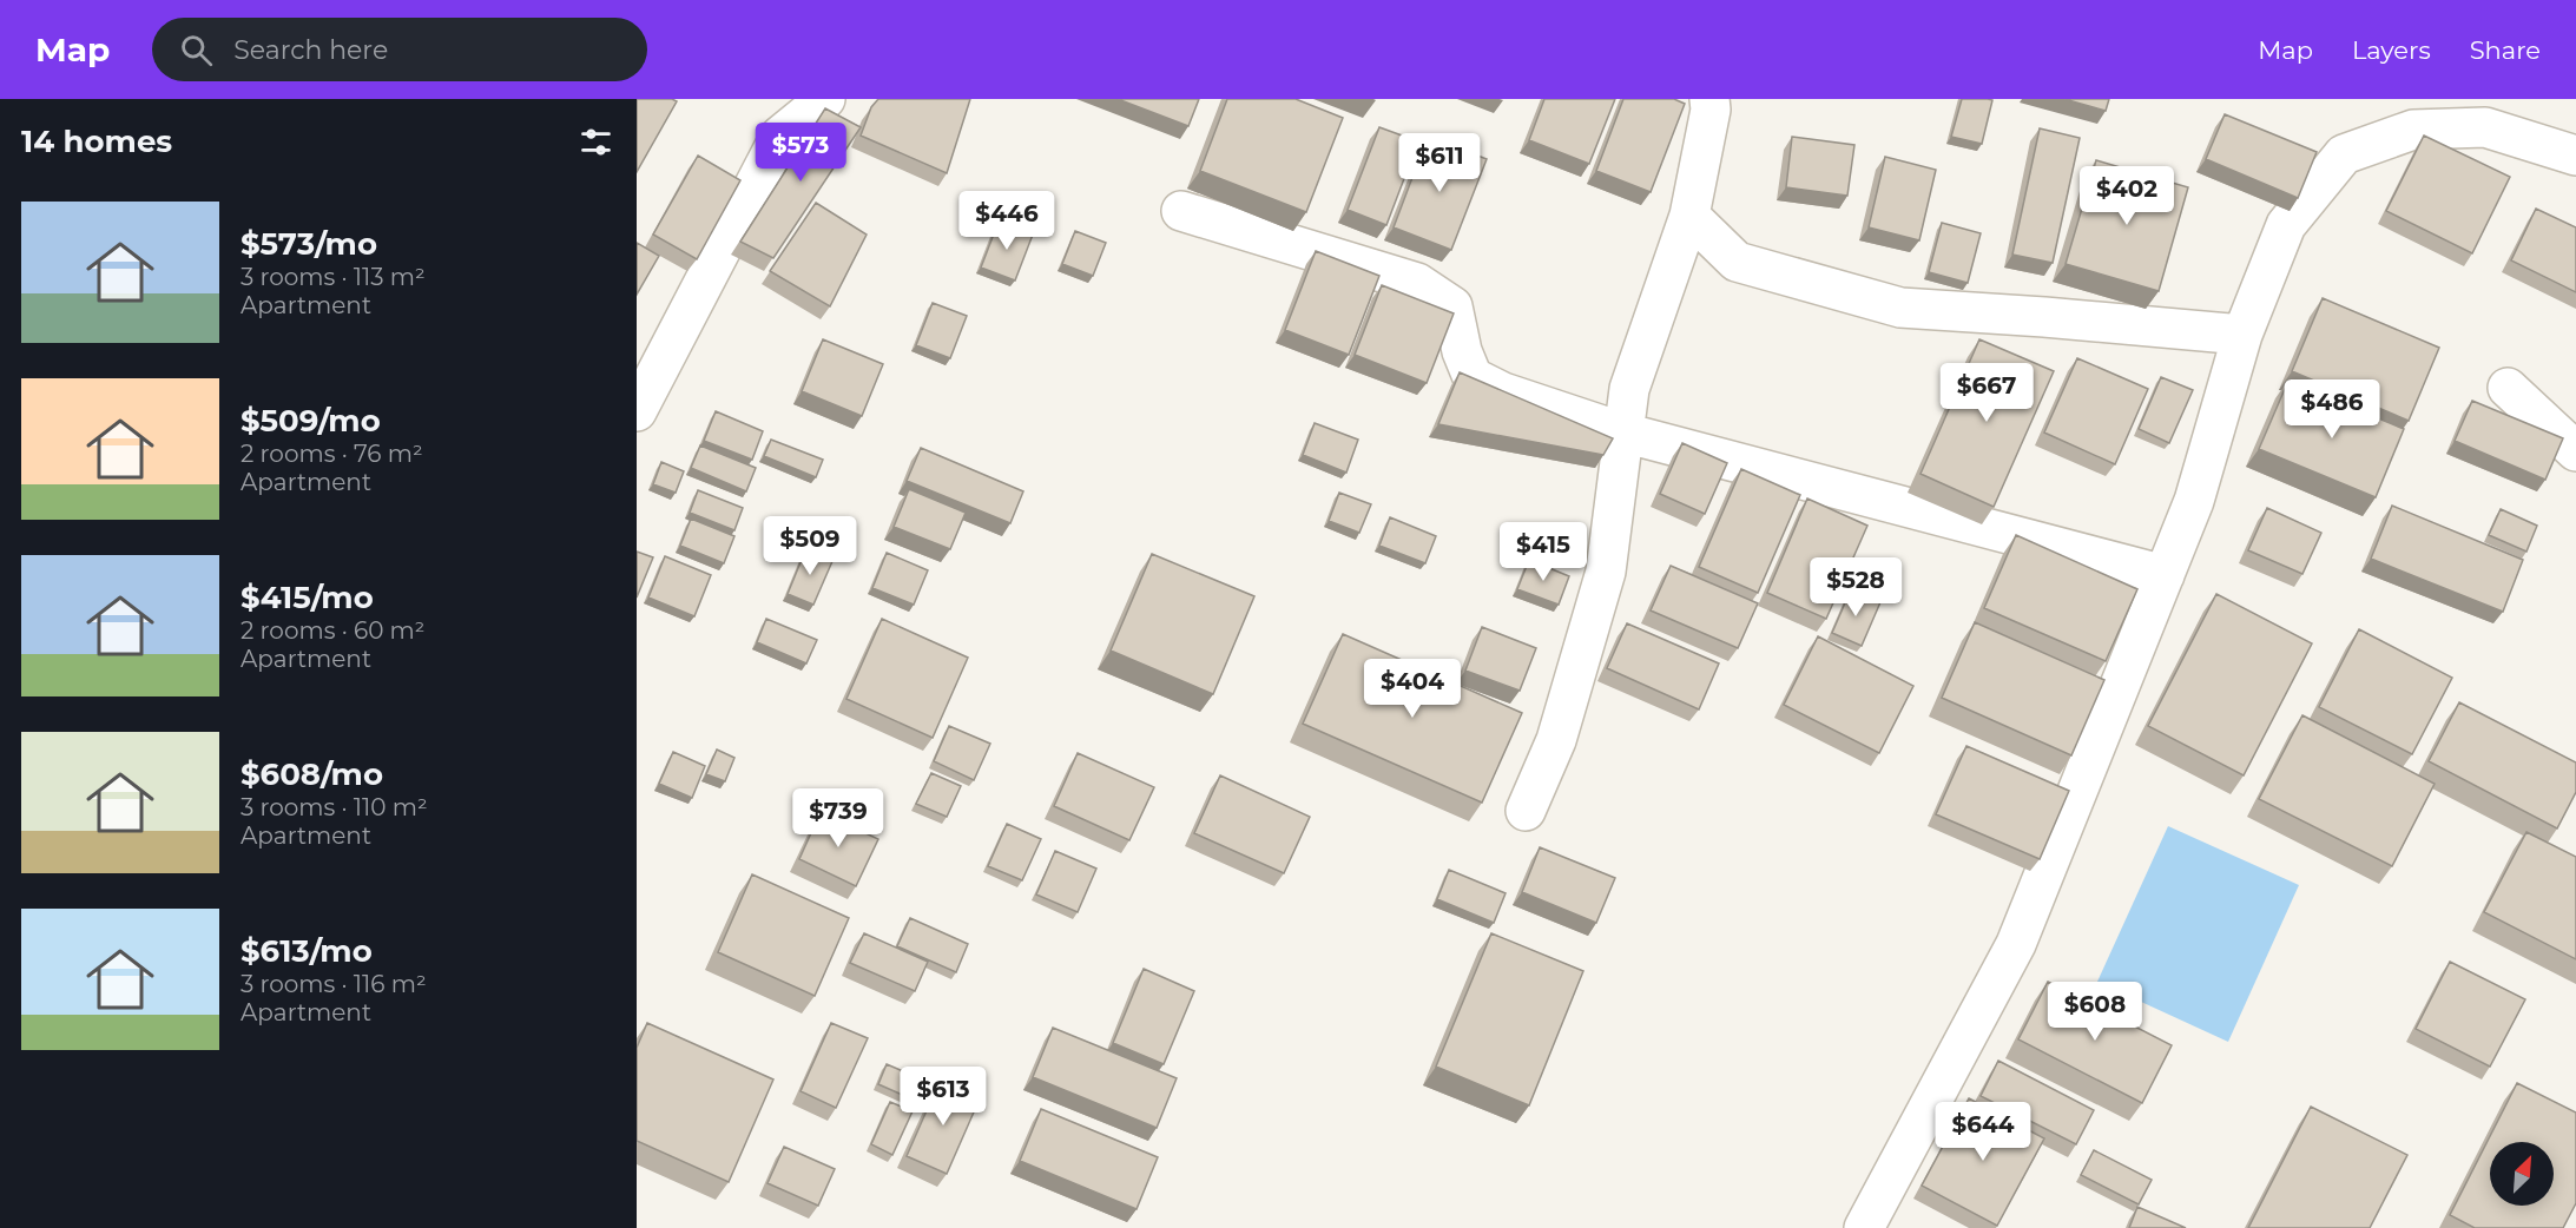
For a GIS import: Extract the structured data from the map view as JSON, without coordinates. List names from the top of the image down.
{
  "north": "top right",
  "page": {
    "header": "Map",
    "search": "Search here",
    "nav": ["Map", "Layers", "Share"],
    "heading": "14 homes",
    "price": [
      "$573",
      "$611",
      "$402",
      "$446",
      "$667",
      "$486",
      "$509",
      "$415",
      "$528",
      "$404",
      "$739",
      "$608",
      "$613",
      "$644"
    ],
    "list": [
      {
        "name": "$573/mo",
        "note": "3 rooms · 113 m² · Apartment"
      },
      {
        "name": "$509/mo",
        "note": "2 rooms · 76 m² · Apartment"
      },
      {
        "name": "$415/mo",
        "note": "2 rooms · 60 m² · Apartment"
      },
      {
        "name": "$608/mo",
        "note": "3 rooms · 110 m² · Apartment"
      },
      {
        "name": "$613/mo",
        "note": "3 rooms · 116 m² · Apartment"
      }
    ]
  }
}
